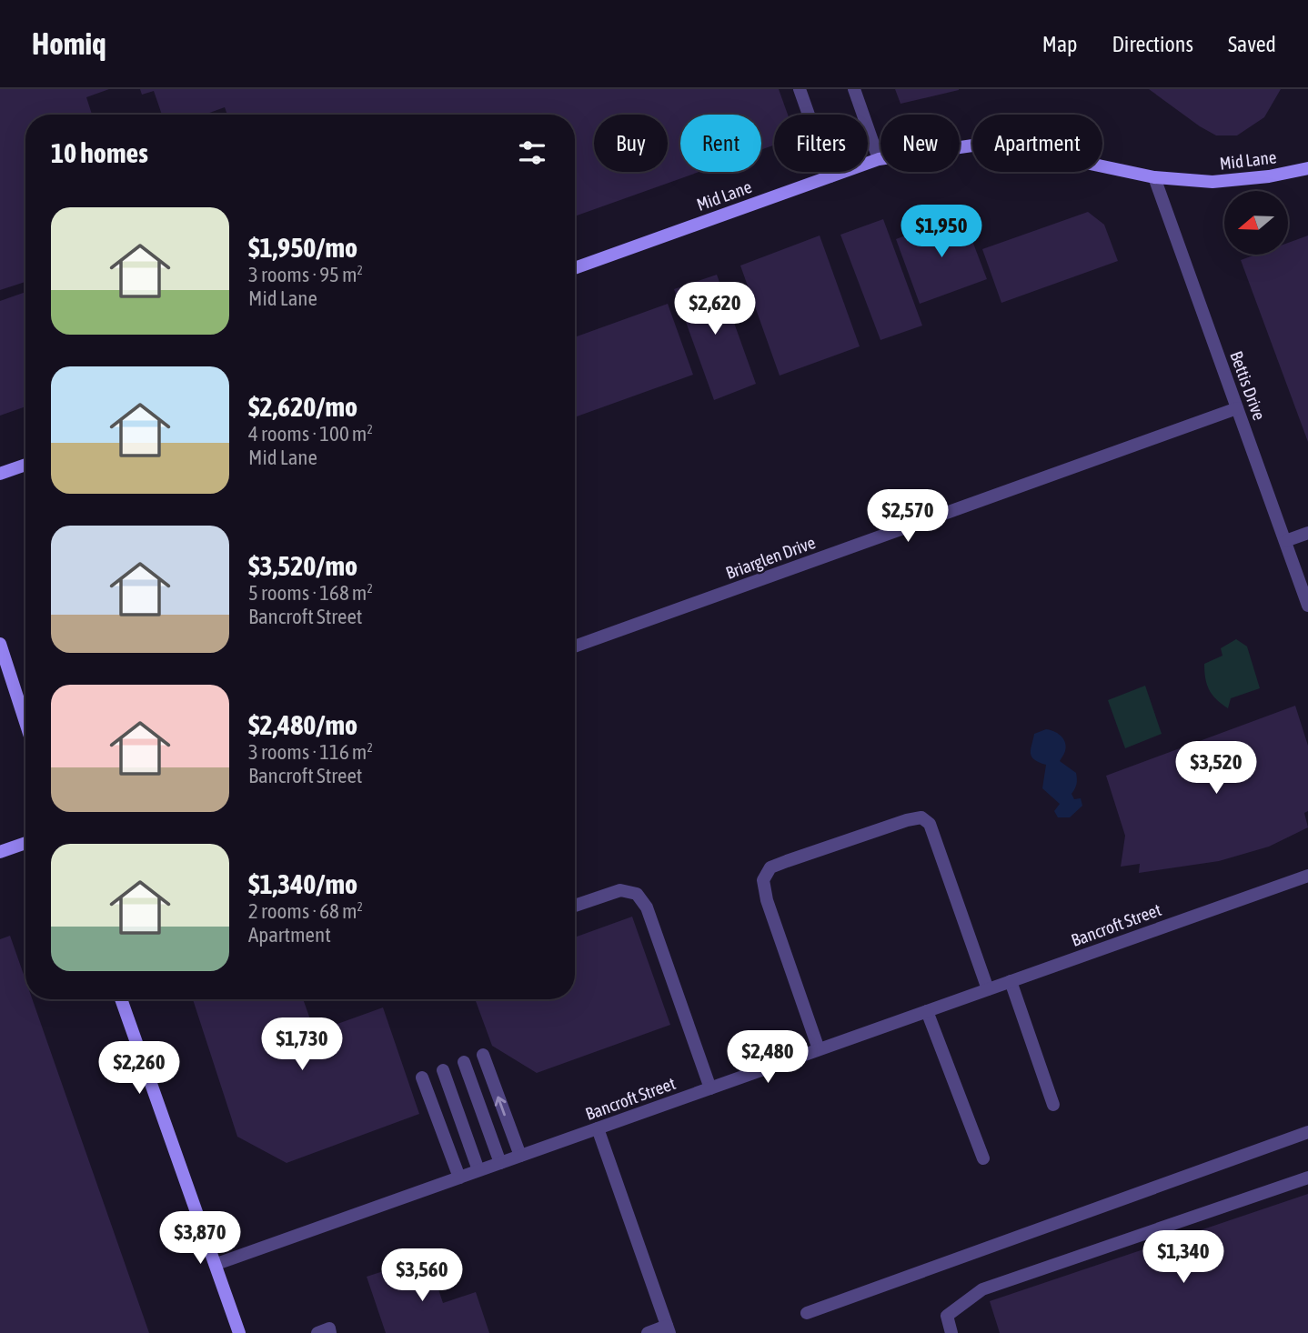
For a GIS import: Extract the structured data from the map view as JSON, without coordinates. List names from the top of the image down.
{
  "streets": {
    "street": [
      "Mid Lane",
      "Bettis Drive",
      "Briarglen Drive",
      "Bancroft Street"
    ]
  },
  "crossings": [
    ["Mid Lane", "Bettis Drive"],
    ["Bettis Drive", "Briarglen Drive"]
  ],
  "north": "left",
  "page": {
    "header": "Homiq",
    "nav": ["Map", "Directions", "Saved"],
    "chip": [
      "Buy",
      "Rent",
      "Filters",
      "New",
      "Apartment"
    ],
    "heading": "10 homes",
    "list": [
      {
        "name": "$1,950/mo",
        "note": "3 rooms · 95 m² · Mid Lane"
      },
      {
        "name": "$2,620/mo",
        "note": "4 rooms · 100 m² · Mid Lane"
      },
      {
        "name": "$3,520/mo",
        "note": "5 rooms · 168 m² · Bancroft Street"
      },
      {
        "name": "$2,480/mo",
        "note": "3 rooms · 116 m² · Bancroft Street"
      },
      {
        "name": "$1,340/mo",
        "note": "2 rooms · 68 m² · Apartment"
      }
    ],
    "price": [
      "$1,950",
      "$2,620",
      "$2,570",
      "$3,520",
      "$1,730",
      "$2,480",
      "$2,260",
      "$3,870",
      "$1,340",
      "$3,560"
    ]
  }
}
